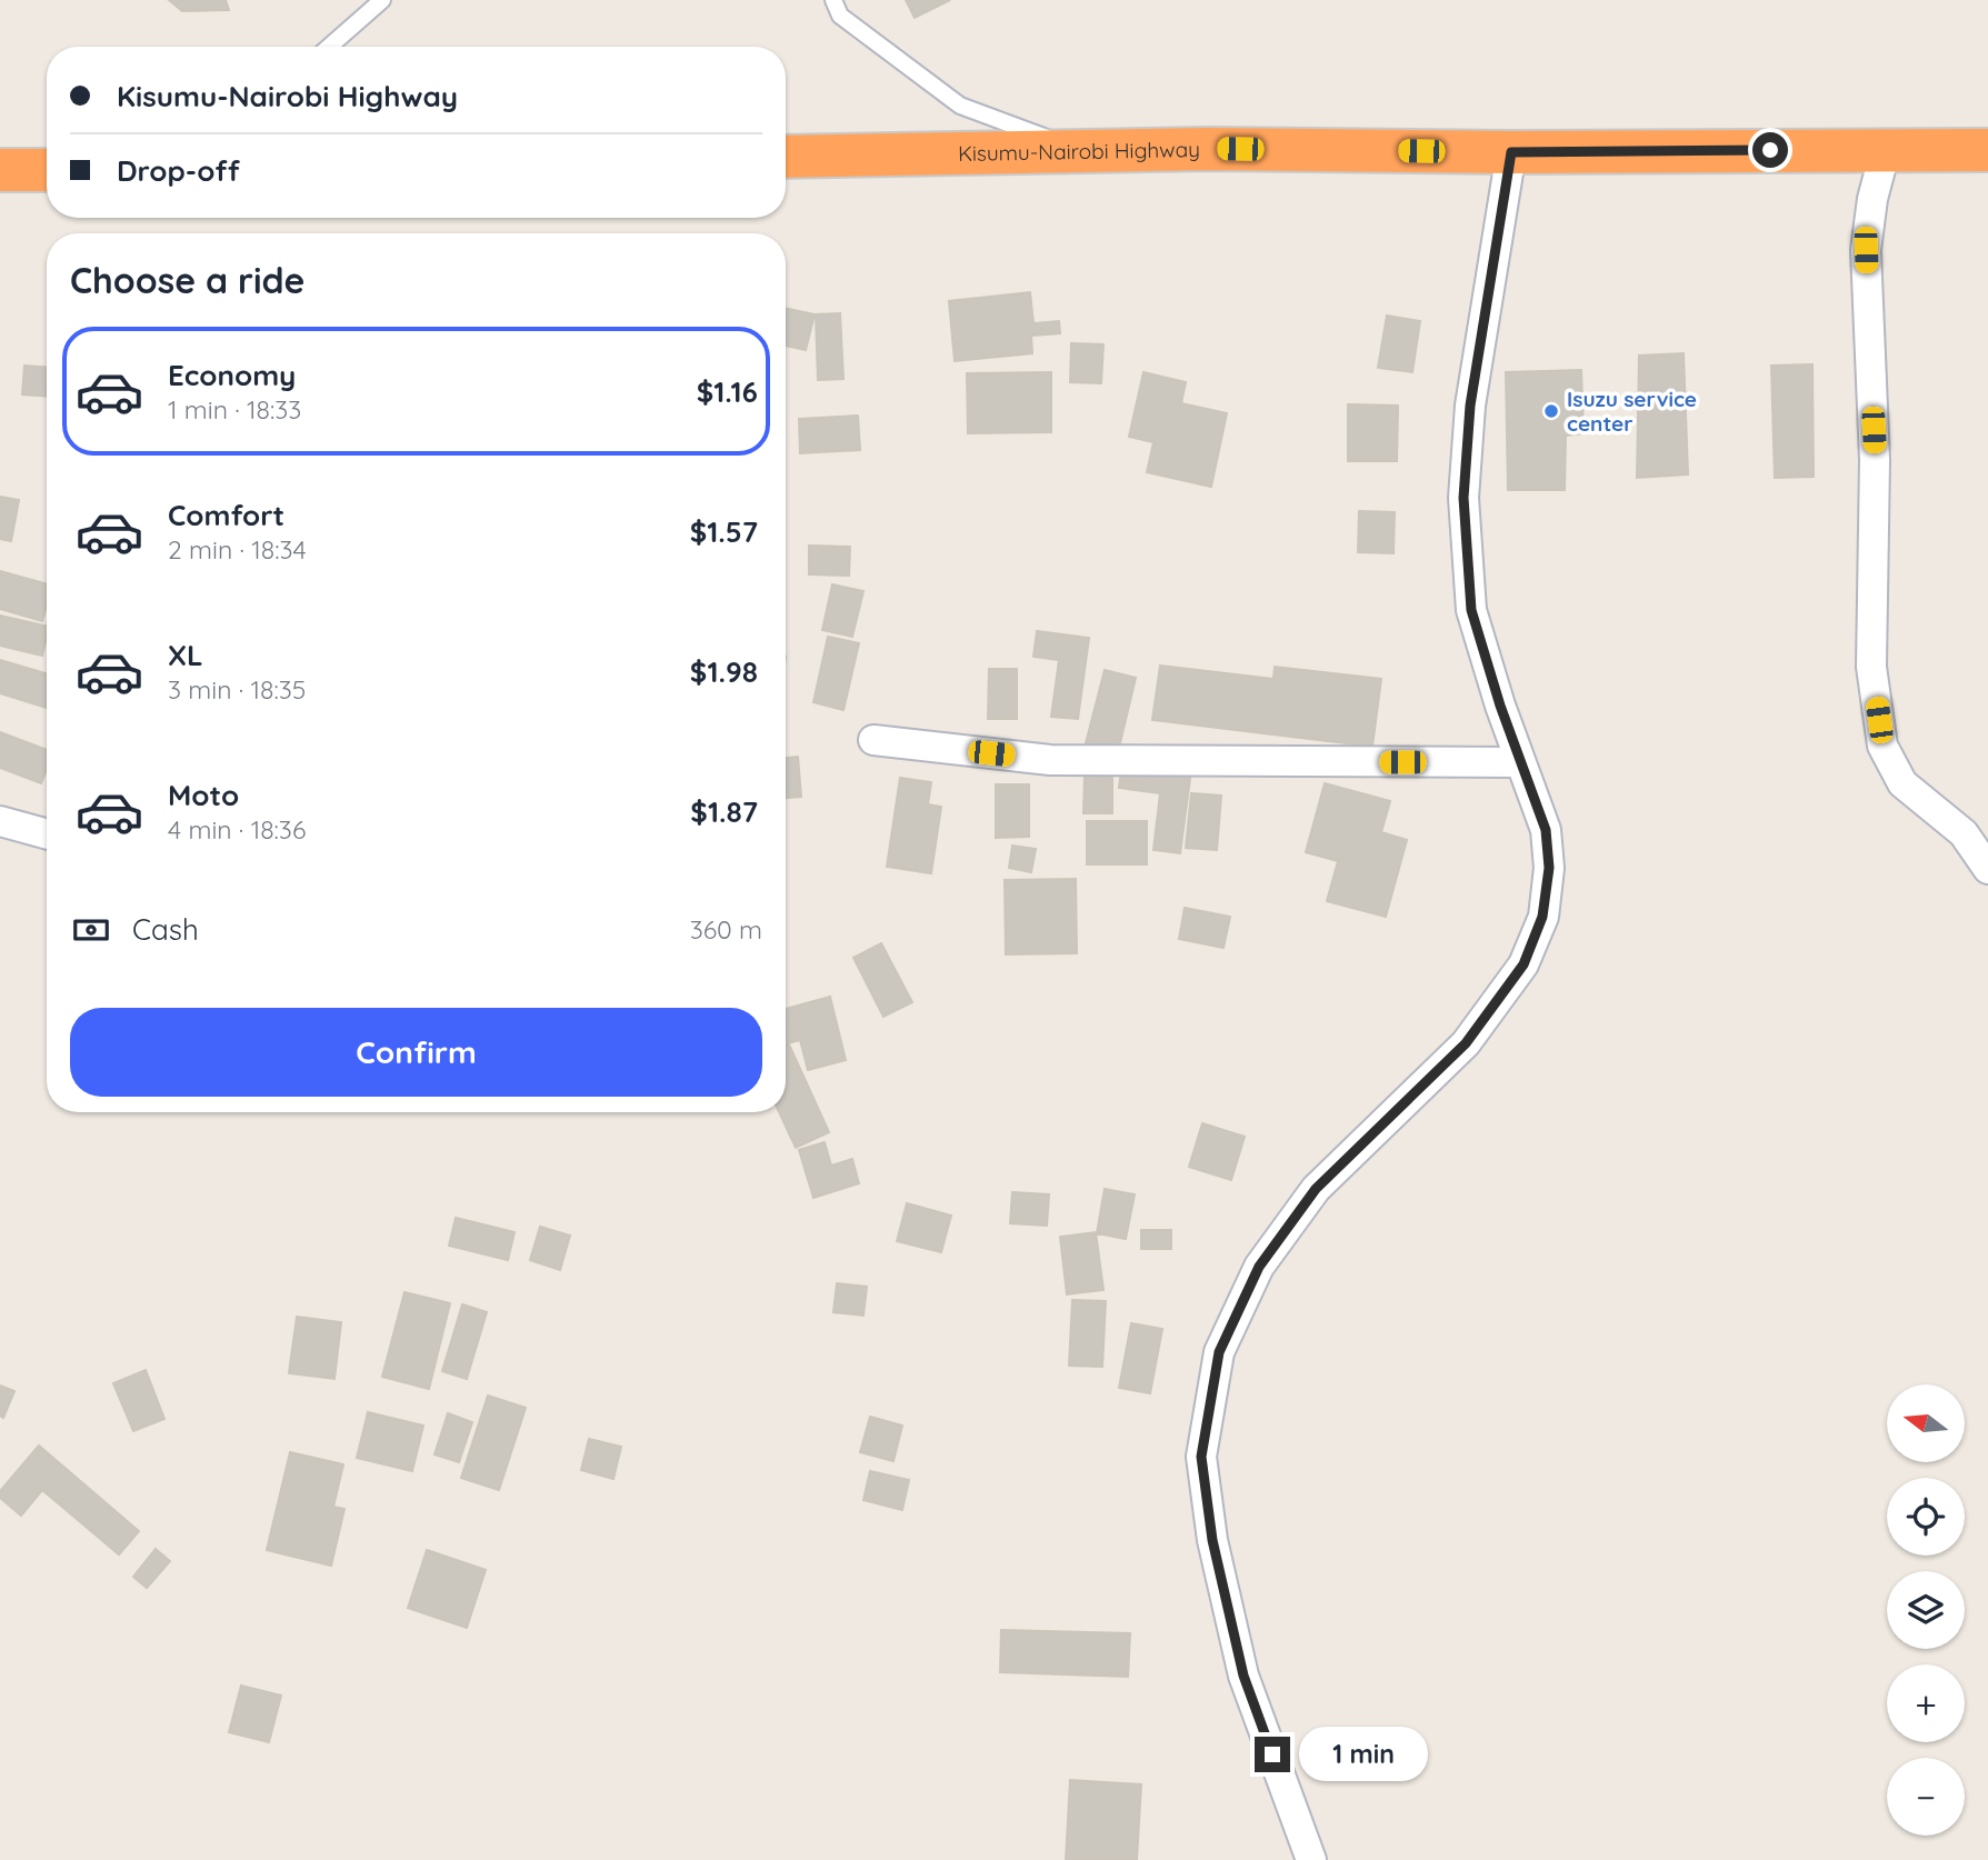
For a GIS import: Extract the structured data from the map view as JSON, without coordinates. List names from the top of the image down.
{
  "streets": {
    "highway": ["Kisumu-Nairobi Highway"]
  },
  "places": ["Isuzu service center"],
  "north": "left",
  "page": {
    "banner": ["Kisumu-Nairobi Highway", "Drop-off"],
    "heading": "Choose a ride",
    "list": [
      {
        "name": "Economy",
        "note": "1 min · 18:33",
        "value": "$1.16"
      },
      {
        "name": "Comfort",
        "note": "2 min · 18:34",
        "value": "$1.57"
      },
      {
        "name": "XL",
        "note": "3 min · 18:35",
        "value": "$1.98"
      },
      {
        "name": "Moto",
        "note": "4 min · 18:36",
        "value": "$1.87"
      }
    ],
    "pay": ["Cash", "360 m"],
    "buttons": "Confirm",
    "map_buttons": ["+", "−"],
    "bubble": "1 min"
  }
}
